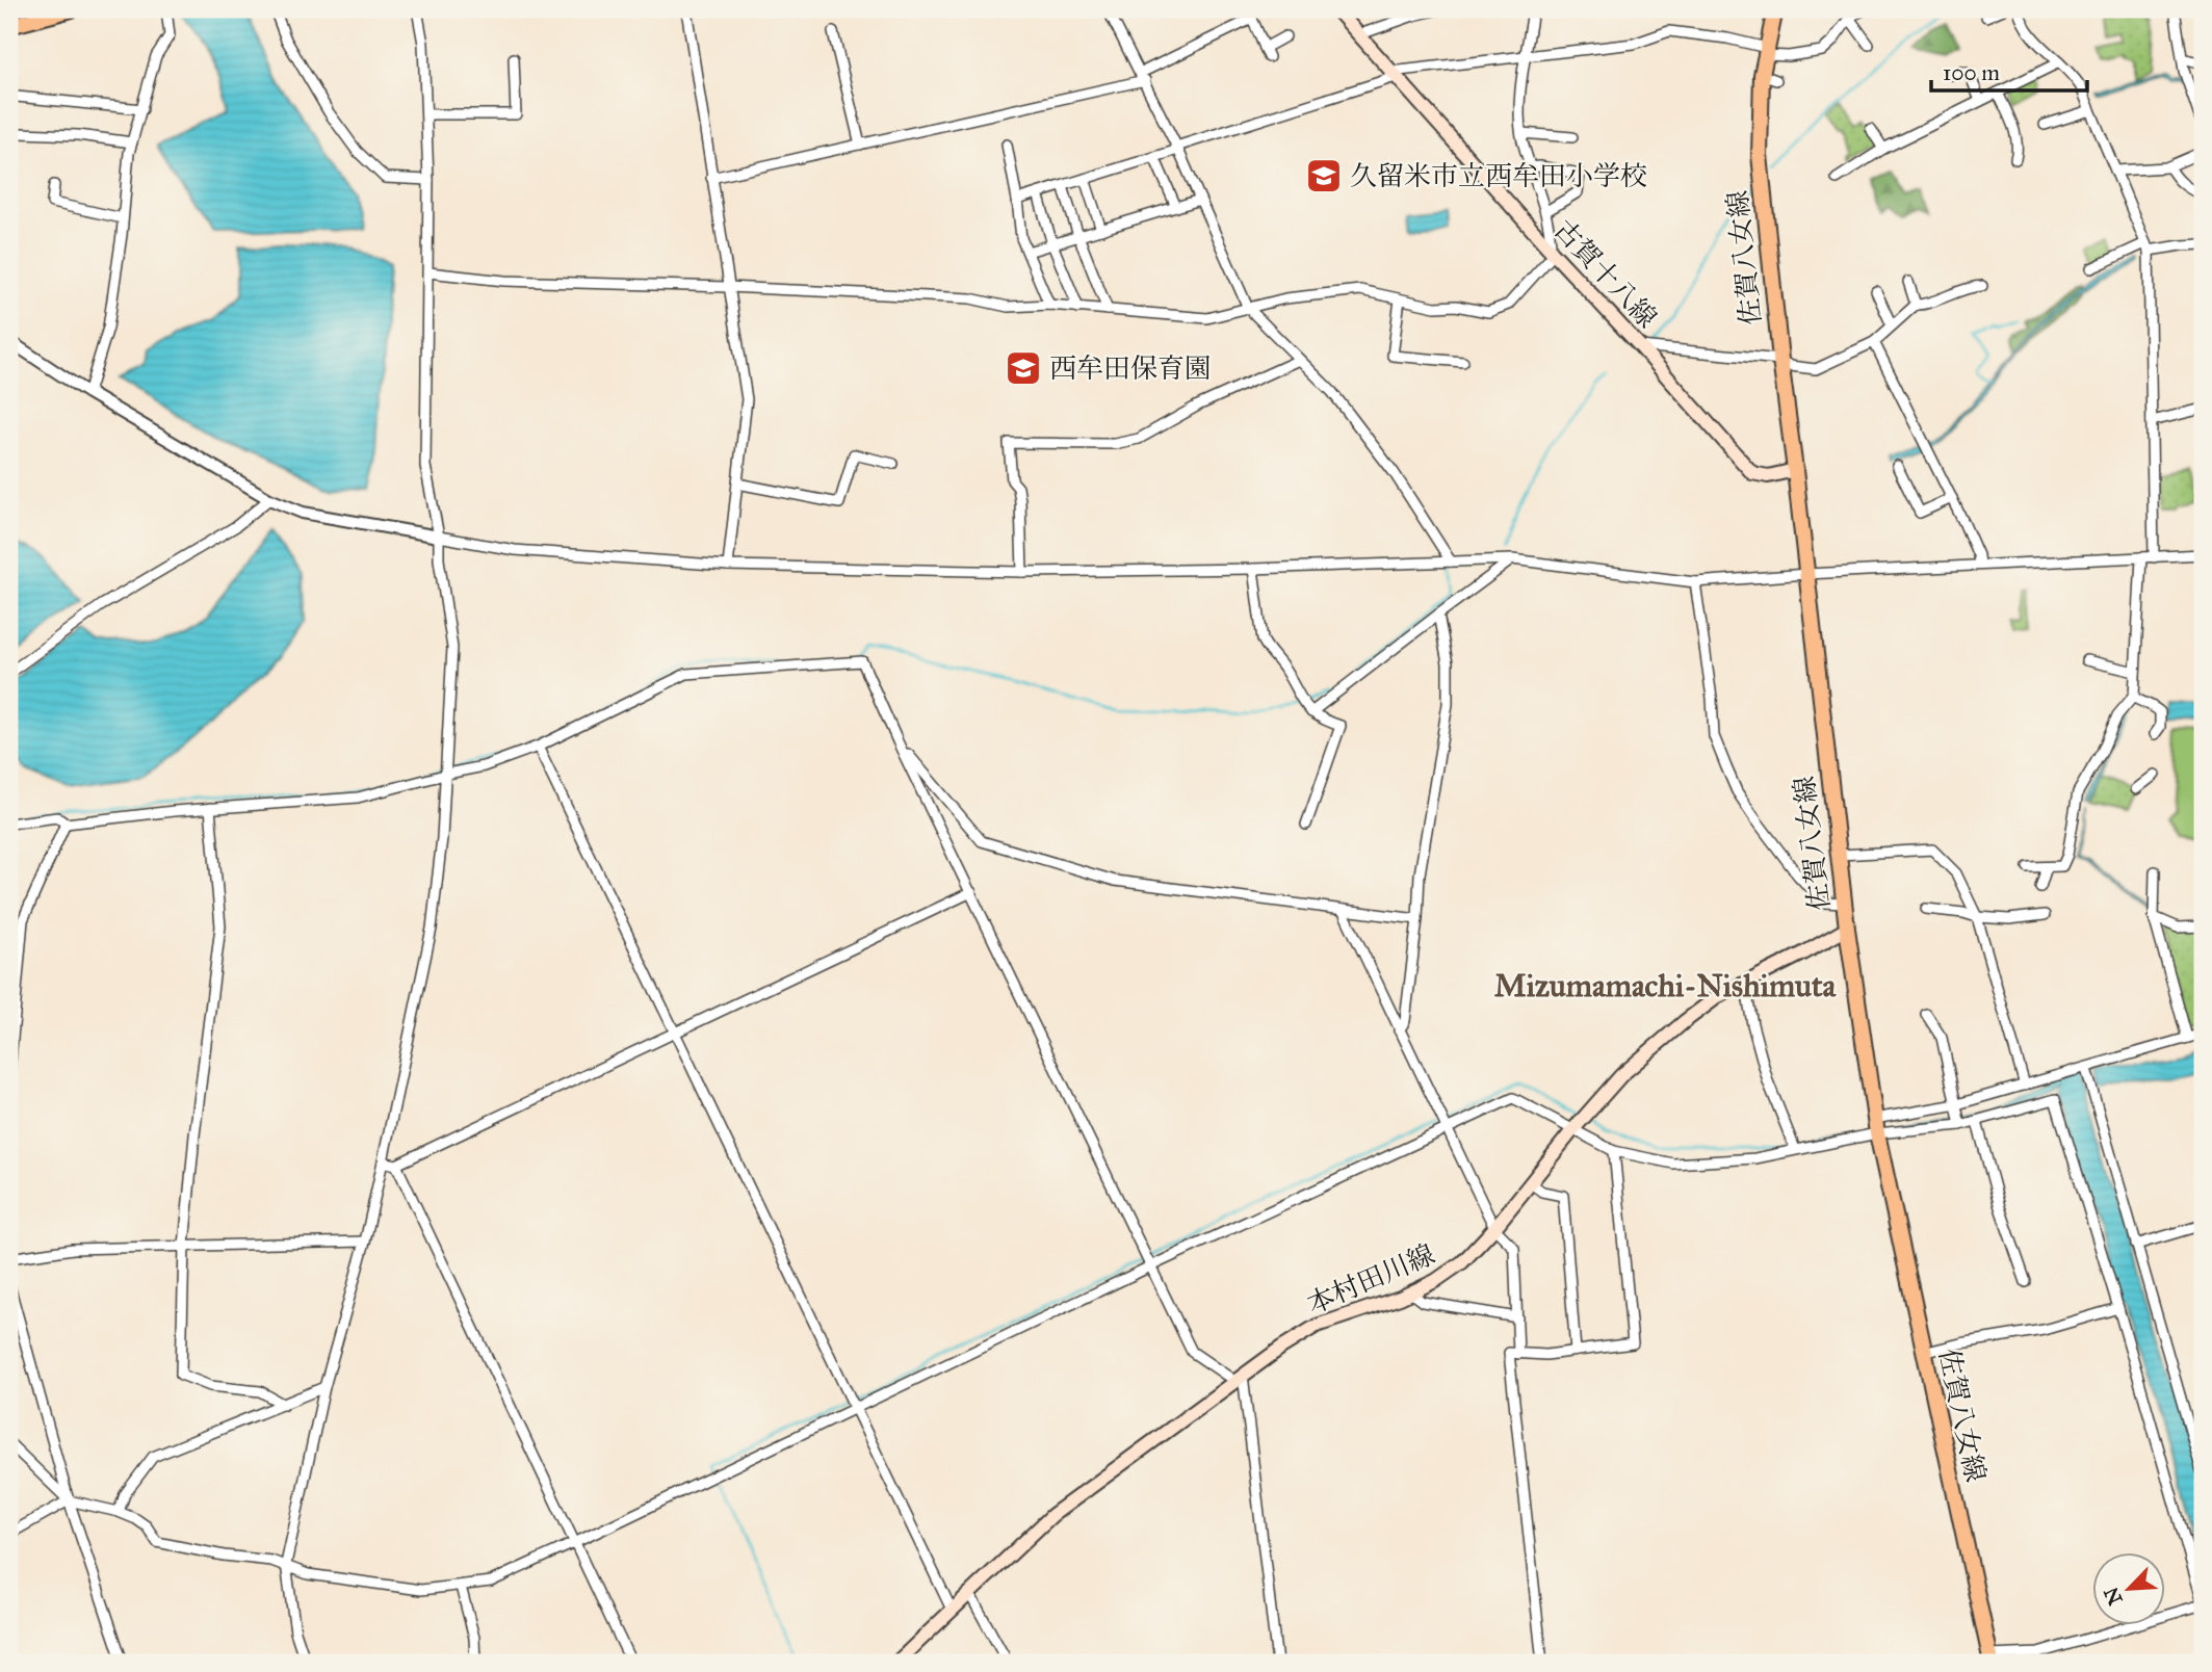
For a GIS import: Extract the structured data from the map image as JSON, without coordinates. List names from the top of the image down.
{
  "streets": {
    "main road": ["佐賀八女線", "古賀十八線", "本村田川線"]
  },
  "crossings": [
    ["佐賀八女線", "古賀十八線"],
    ["佐賀八女線", "本村田川線"]
  ],
  "districts": ["Mizumamachi-Nishimuta"],
  "places": {
    "school or university": ["久留米市立西牟田小学校", "西牟田保育園"]
  },
  "scale_bar": "100 m",
  "north": "bottom left"
}
